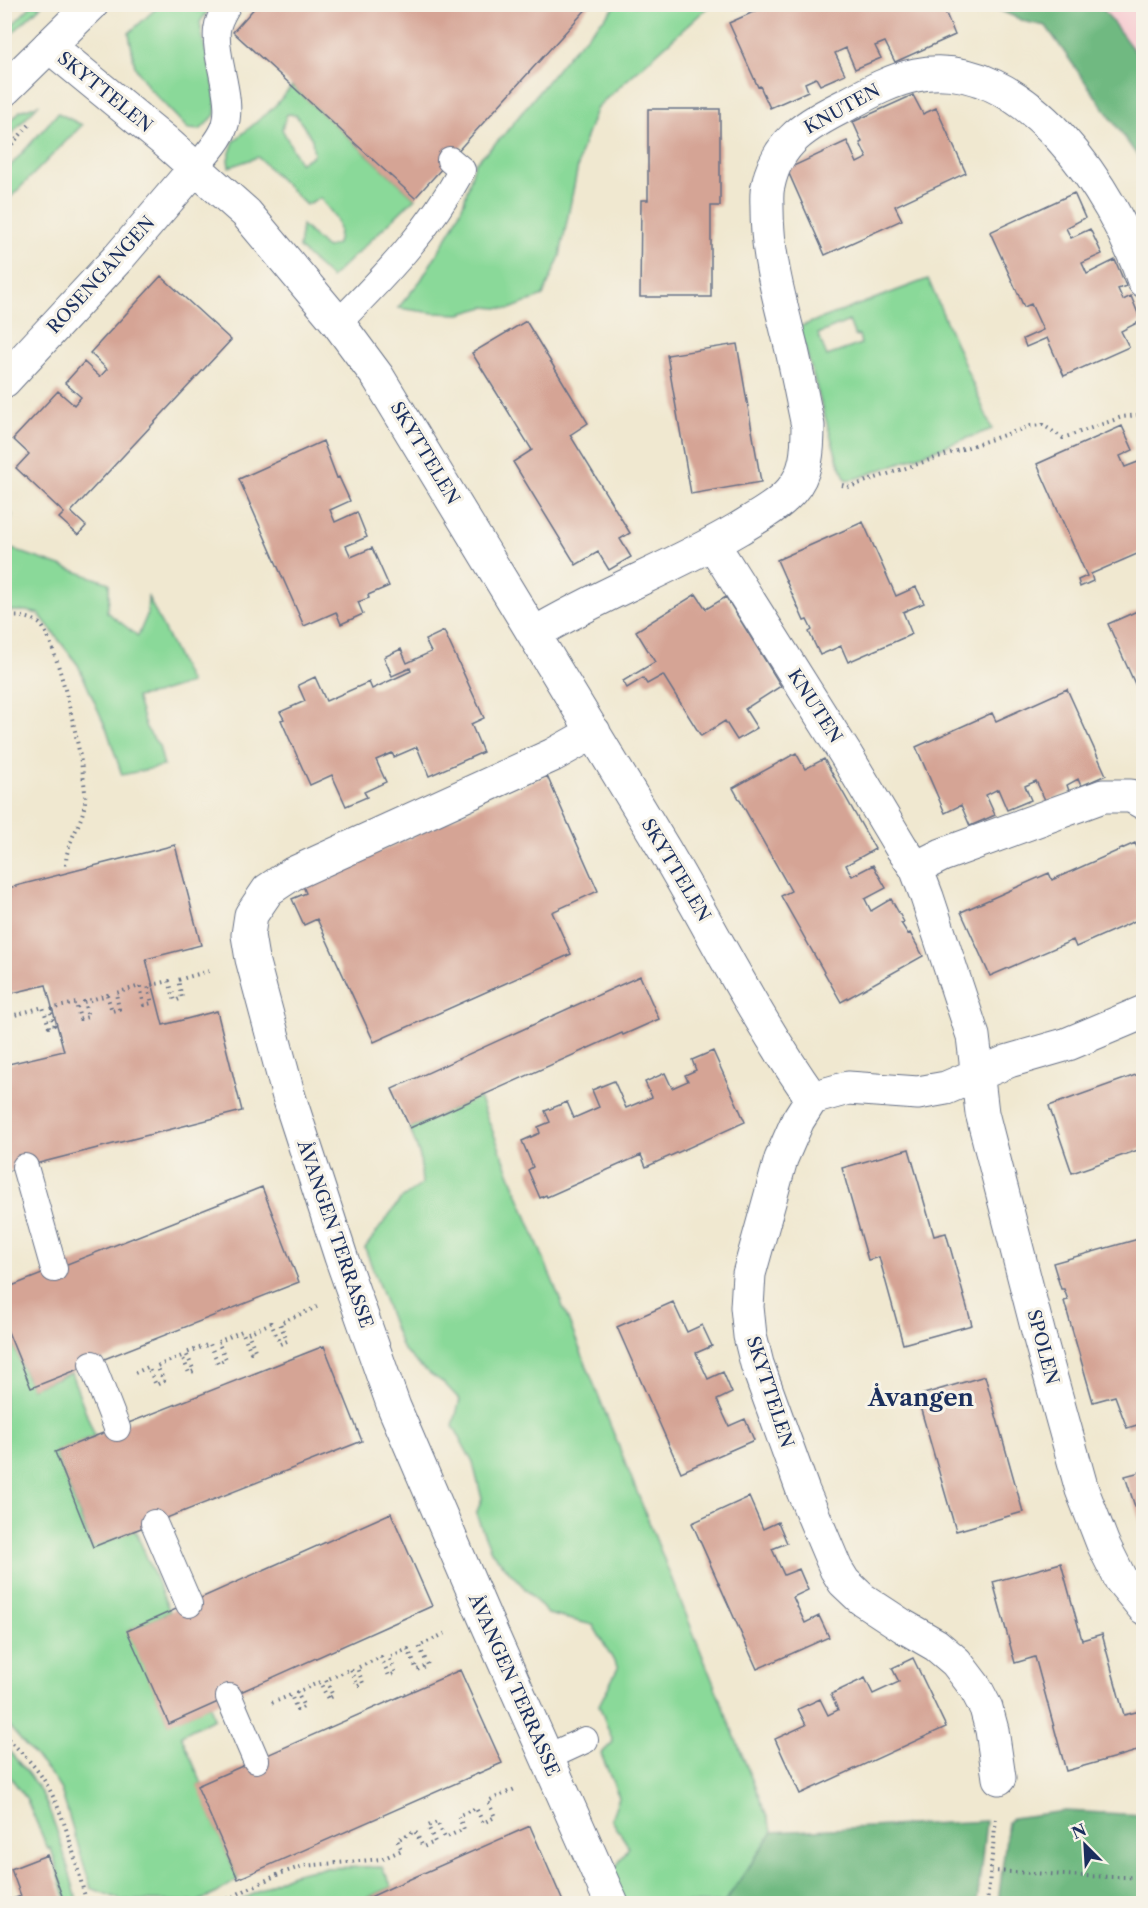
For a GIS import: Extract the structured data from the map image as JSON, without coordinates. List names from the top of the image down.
{
  "streets": {
    "street": [
      "SKYTTELEN",
      "KNUTEN",
      "ROSENGANGEN",
      "ÅVANGEN TERRASSE",
      "SPOLEN"
    ]
  },
  "crossings": [
    ["SKYTTELEN", "KNUTEN"],
    ["SKYTTELEN", "ROSENGANGEN"],
    ["SKYTTELEN", "ÅVANGEN TERRASSE"],
    ["KNUTEN", "SPOLEN"]
  ],
  "districts": ["Åvangen"],
  "north": "top left"
}
